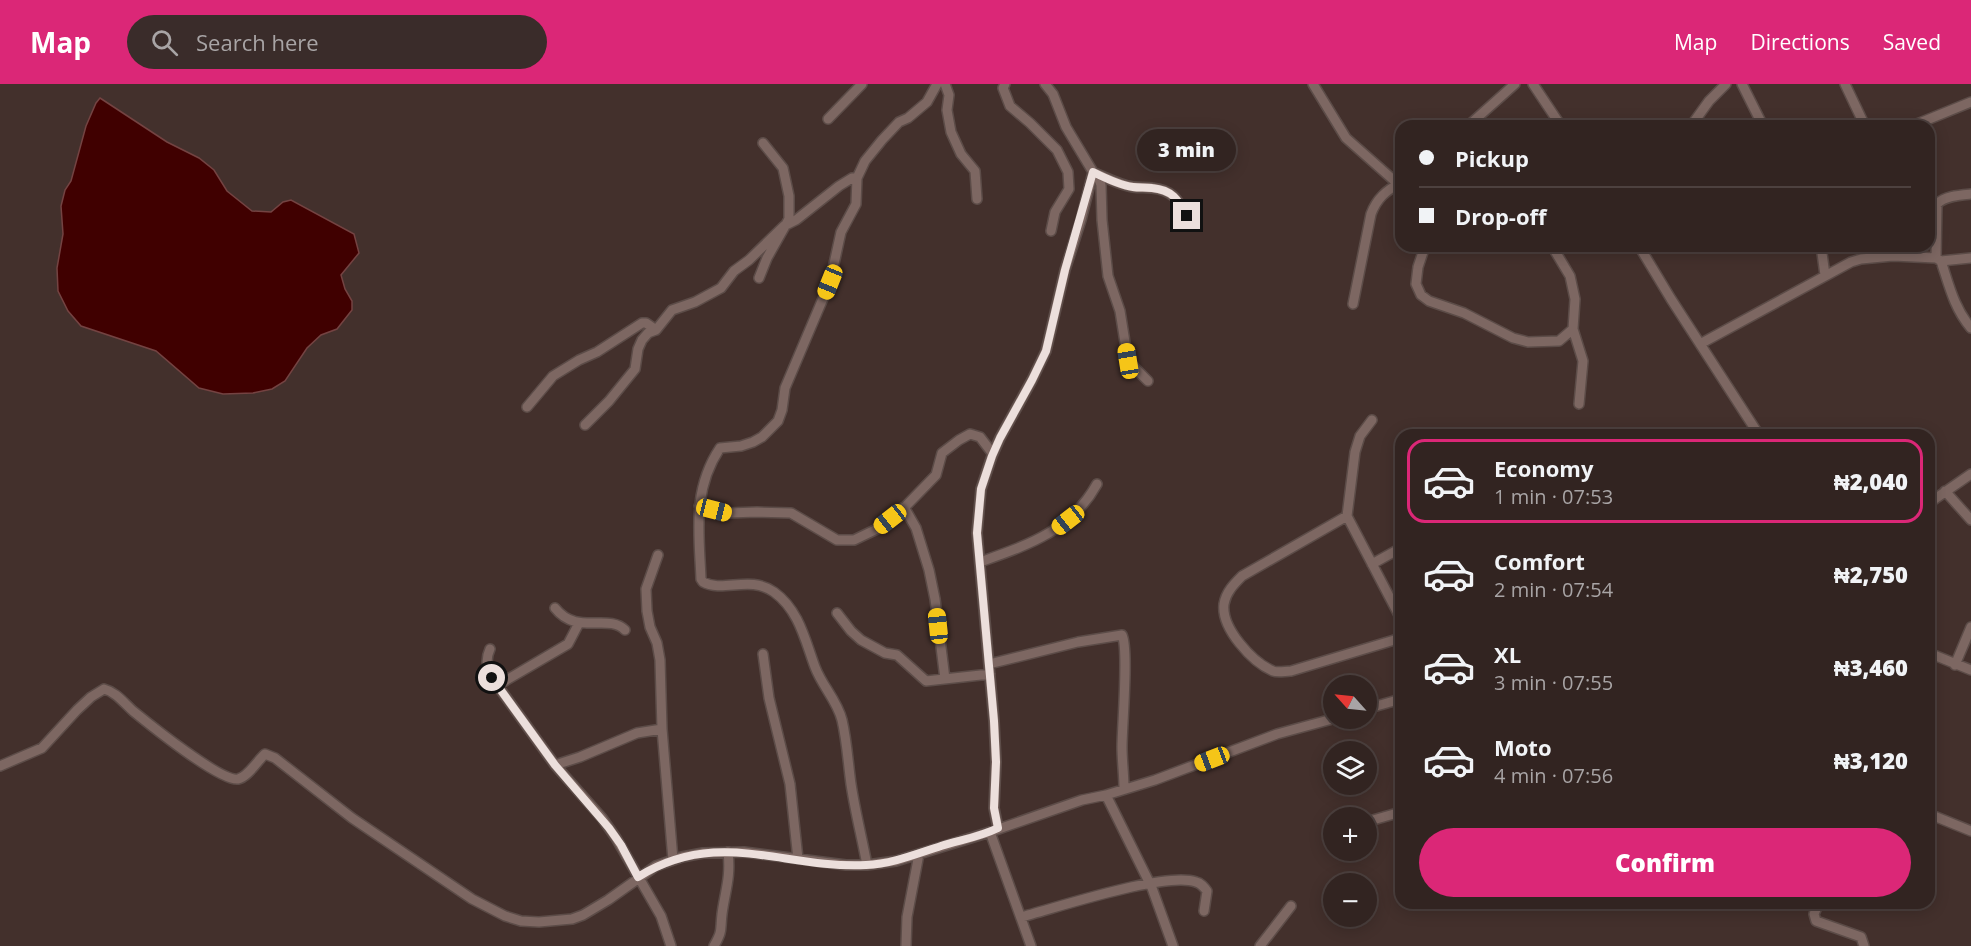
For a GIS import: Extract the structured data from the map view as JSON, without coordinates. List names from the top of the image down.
{
  "north": "top left",
  "page": {
    "header": "Map",
    "search": "Search here",
    "nav": ["Map", "Directions", "Saved"],
    "banner": ["Pickup", "Drop-off"],
    "bubble": "3 min",
    "list": [
      {
        "name": "Economy",
        "note": "1 min · 07:53",
        "value": "₦2,040"
      },
      {
        "name": "Comfort",
        "note": "2 min · 07:54",
        "value": "₦2,750"
      },
      {
        "name": "XL",
        "note": "3 min · 07:55",
        "value": "₦3,460"
      },
      {
        "name": "Moto",
        "note": "4 min · 07:56",
        "value": "₦3,120"
      }
    ],
    "map_buttons": ["+", "−"],
    "buttons": "Confirm"
  }
}
